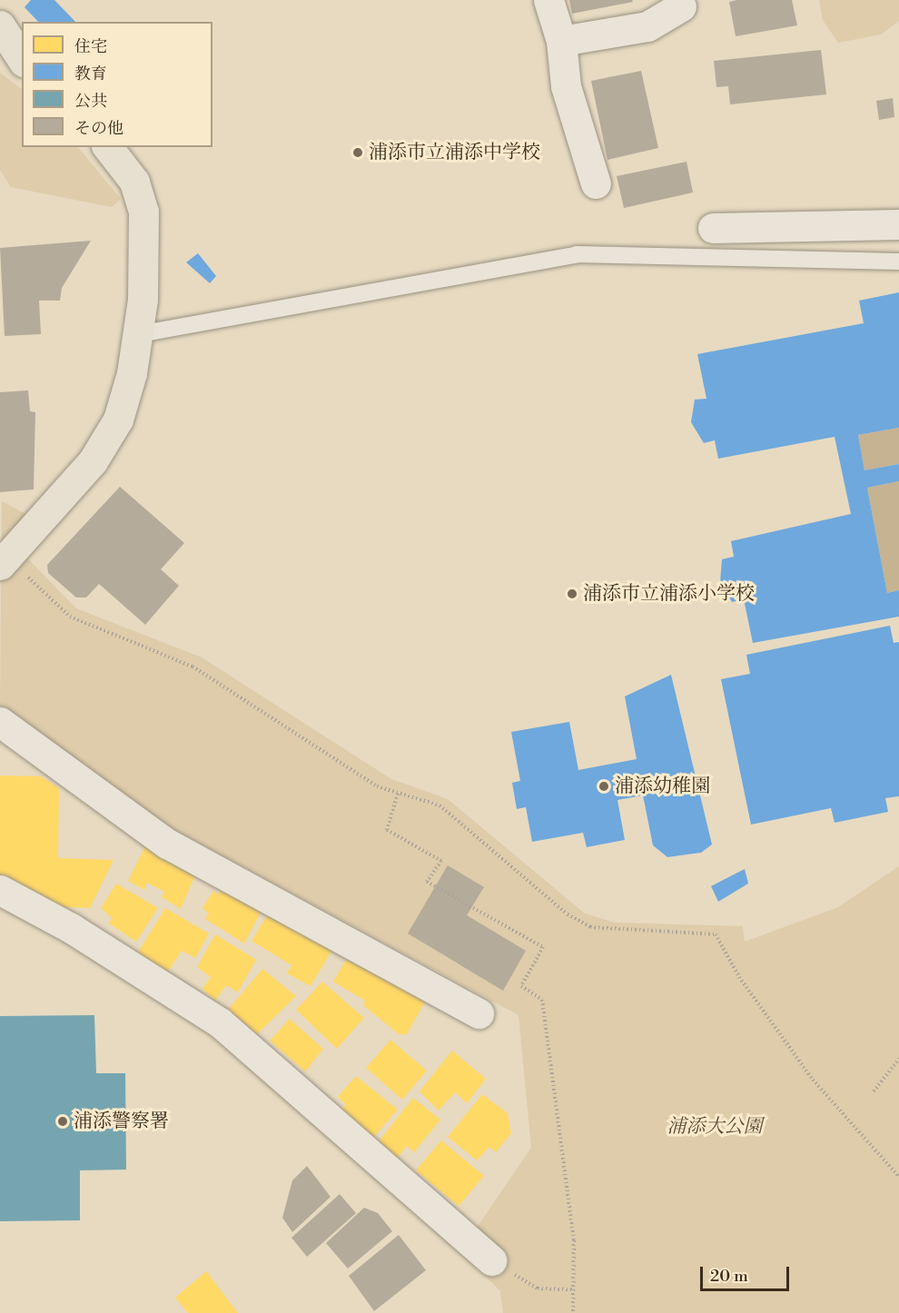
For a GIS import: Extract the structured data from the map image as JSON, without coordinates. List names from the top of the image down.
{
  "parks": ["浦添大公園"],
  "places": [
    "浦添市立浦添中学校",
    "浦添市立浦添小学校",
    "浦添幼稚園",
    "浦添警察署"
  ],
  "legend": [
    "住宅",
    "教育",
    "公共",
    "その他"
  ],
  "scale_bar": "20 m"
}
